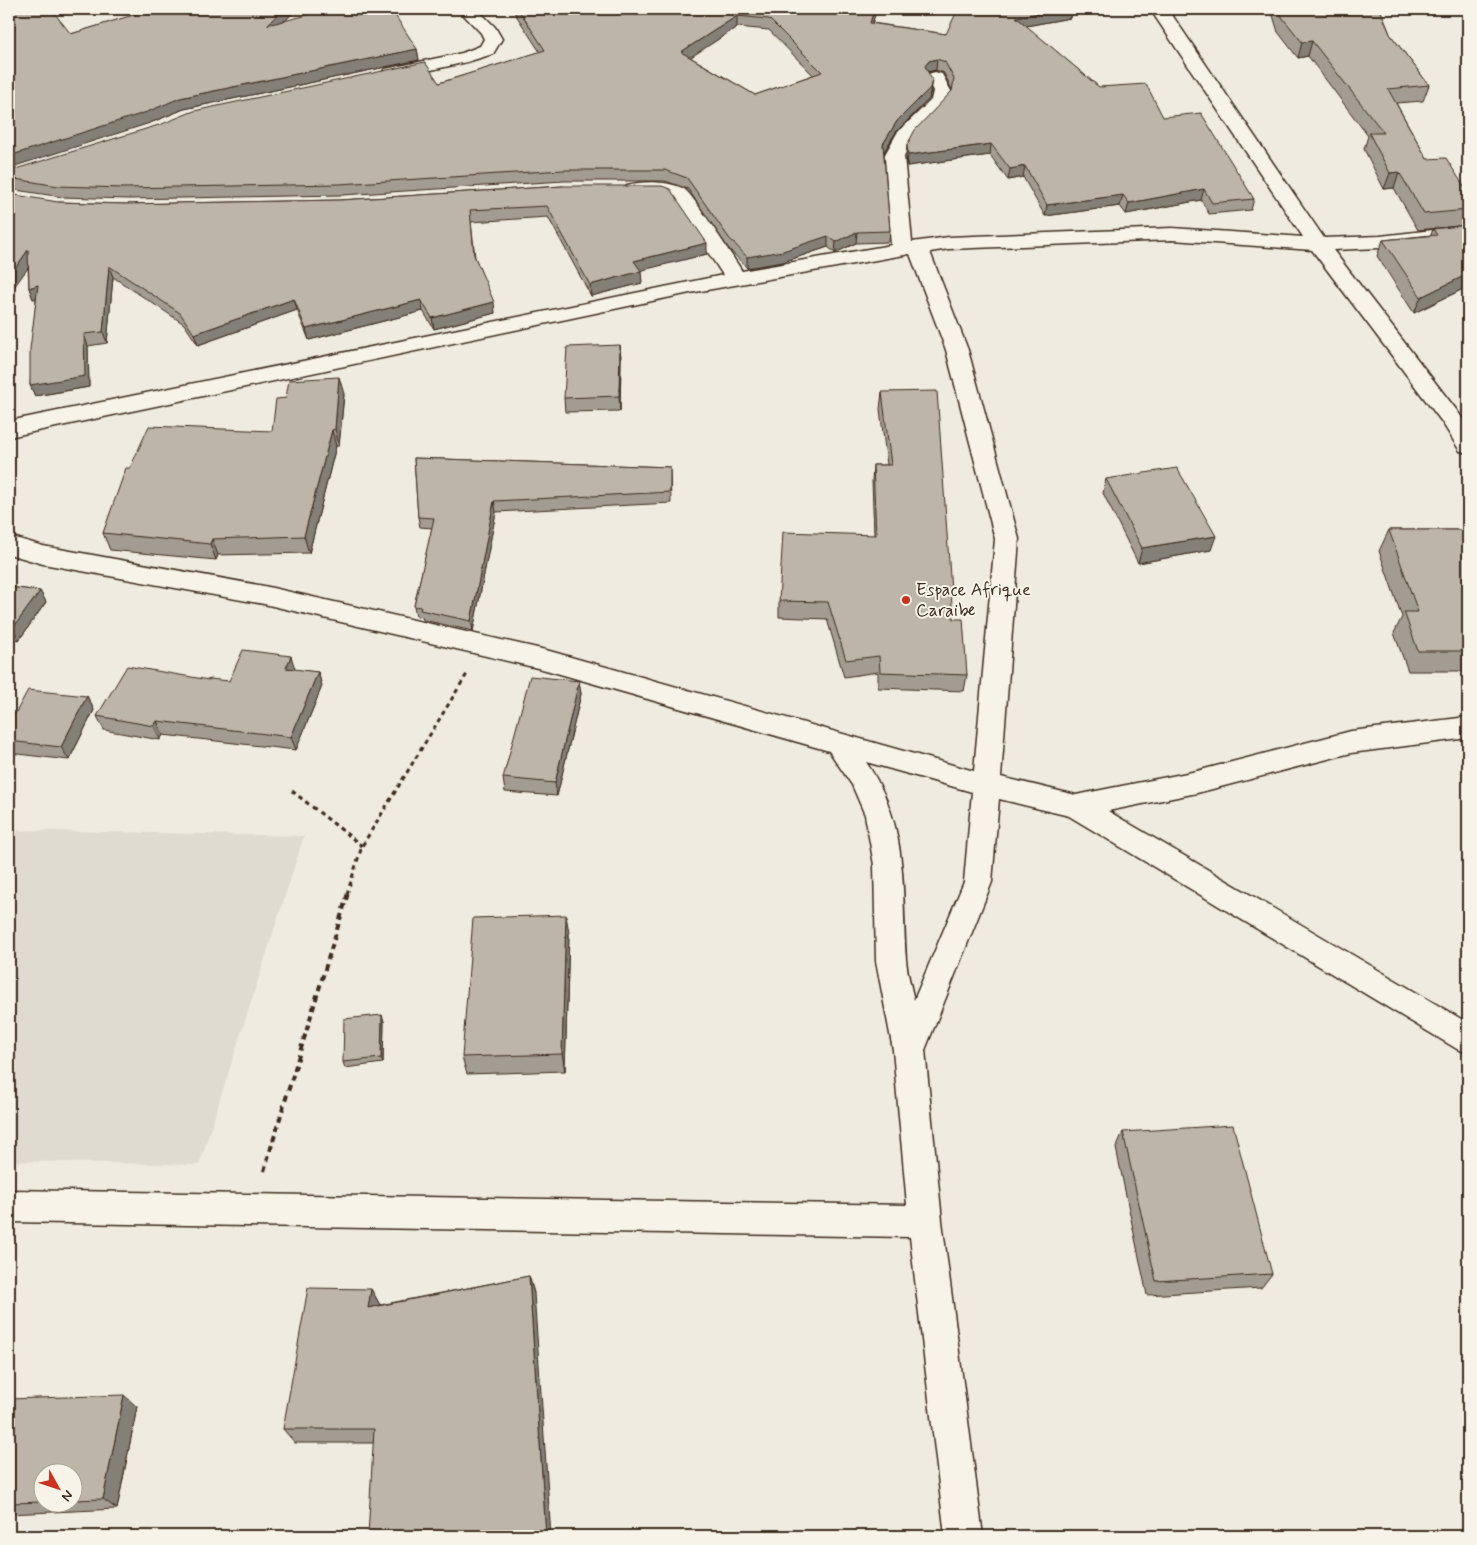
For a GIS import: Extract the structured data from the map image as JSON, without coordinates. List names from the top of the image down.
{
  "places": ["Espace Afrique Caraibe"],
  "north": "bottom right"
}
